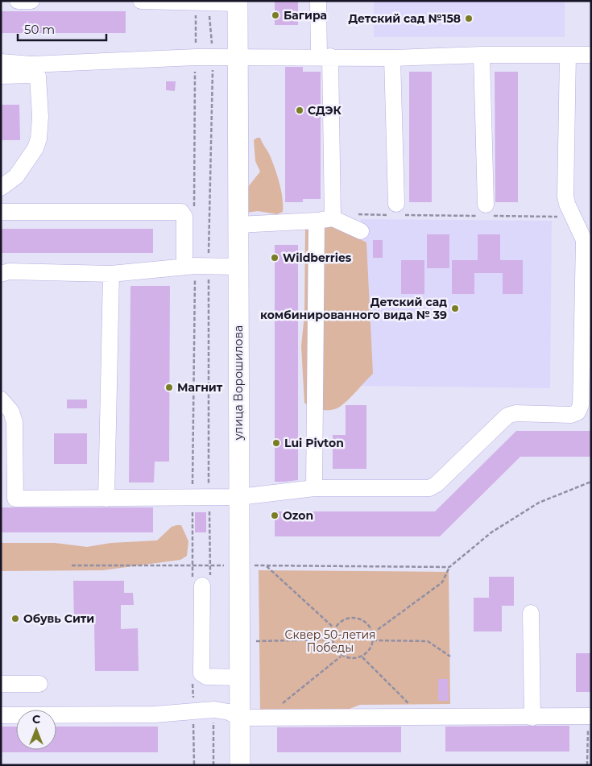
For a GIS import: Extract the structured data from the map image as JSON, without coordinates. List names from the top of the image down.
{
  "streets": {
    "main road": ["улица Ворошилова"]
  },
  "parks": ["Сквер 50-летия Победы"],
  "places": [
    "Багира",
    "Детский сад №158",
    "СДЭК",
    "Wildberries",
    "Детский сад комбинированного вида № 39",
    "Магнит",
    "Lui Pivton",
    "Ozon",
    "Обувь Сити"
  ],
  "scale_bar": "50 m",
  "north": "top"
}
